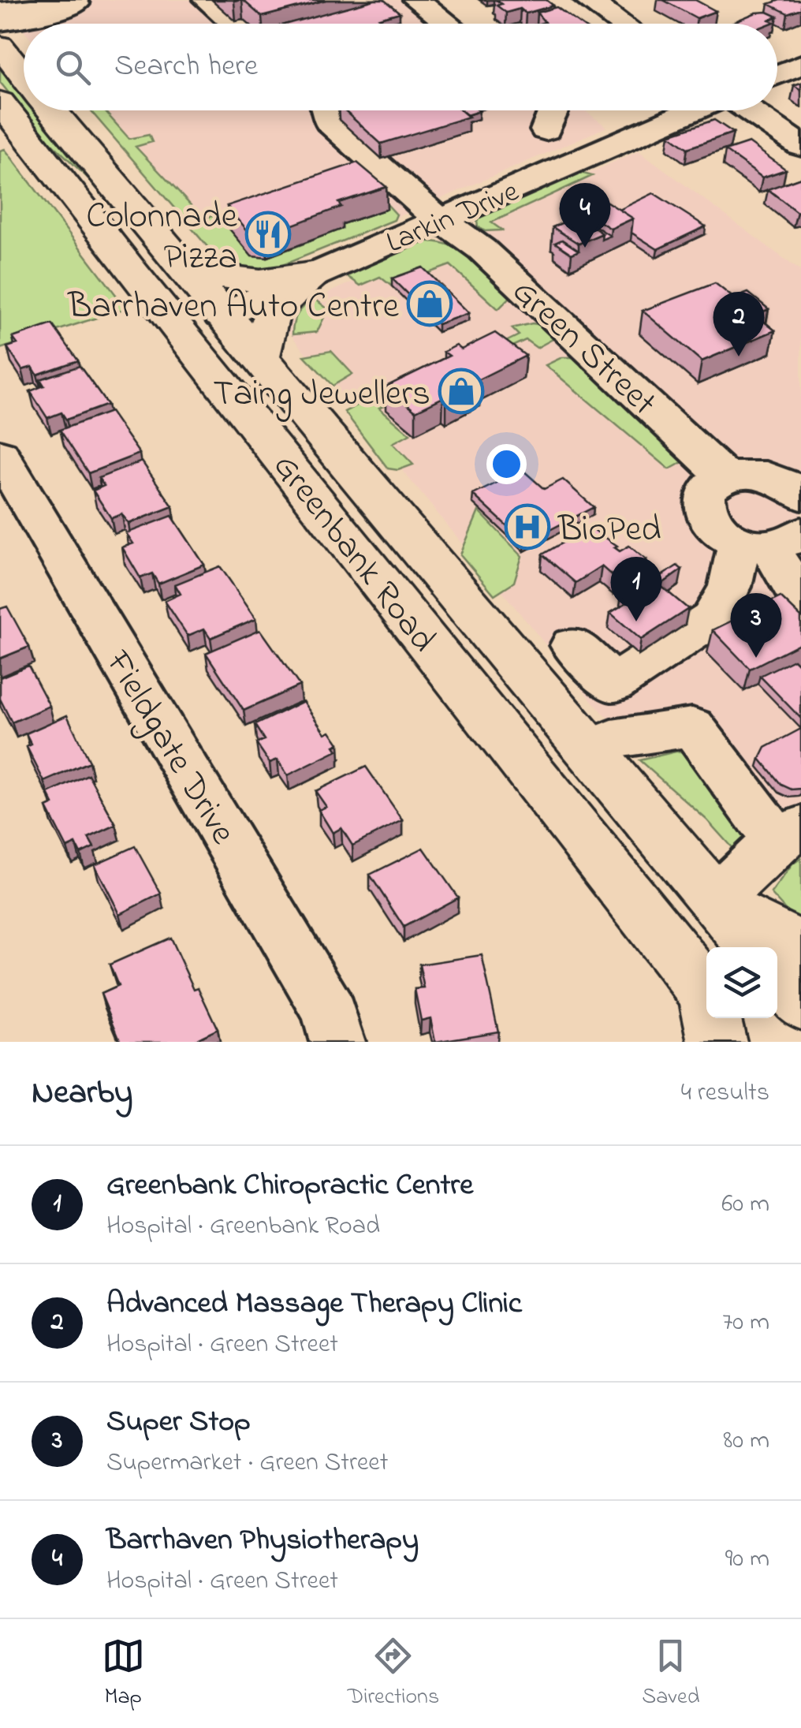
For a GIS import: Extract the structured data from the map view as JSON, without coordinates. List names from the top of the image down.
{
  "streets": {
    "main road": ["Greenbank Road"],
    "street": ["Larkin Drive", "Green Street", "Fieldgate Drive"]
  },
  "crossings": [
    ["Larkin Drive", "Green Street"],
    ["Larkin Drive", "Greenbank Road"]
  ],
  "places": {
    "restaurant": ["Colonnade Pizza"],
    "shop": ["Barrhaven Auto Centre", "Taing Jewellers"],
    "hospital": ["BioPed"]
  },
  "page": {
    "search": "Search here",
    "pins": [
      "4",
      "2",
      "1",
      "3"
    ],
    "heading": ["Nearby", "4 results"],
    "list": [
      {
        "mark": "1",
        "name": "Greenbank Chiropractic Centre",
        "note": "Hospital · Greenbank Road",
        "value": "60 m"
      },
      {
        "mark": "2",
        "name": "Advanced Massage Therapy Clinic",
        "note": "Hospital · Green Street",
        "value": "70 m"
      },
      {
        "mark": "3",
        "name": "Super Stop",
        "note": "Supermarket · Green Street",
        "value": "80 m"
      },
      {
        "mark": "4",
        "name": "Barrhaven Physiotherapy",
        "note": "Hospital · Green Street",
        "value": "90 m"
      }
    ],
    "nav": ["Map", "Directions", "Saved"]
  }
}
